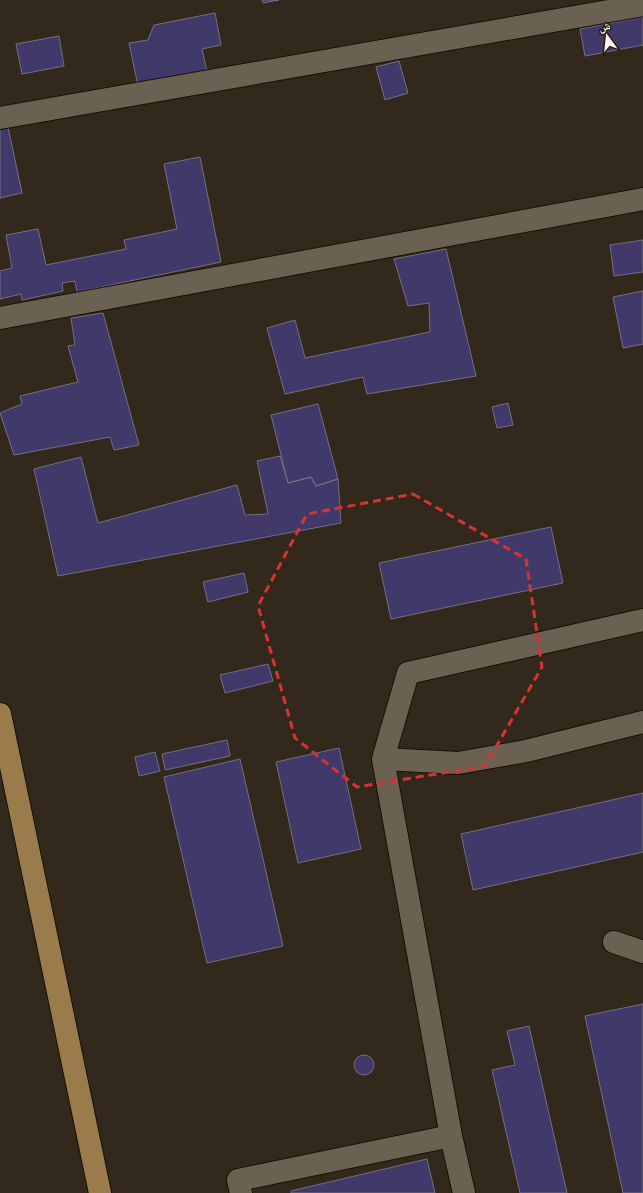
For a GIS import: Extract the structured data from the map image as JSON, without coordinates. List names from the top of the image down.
{
  "north": "top"
}
